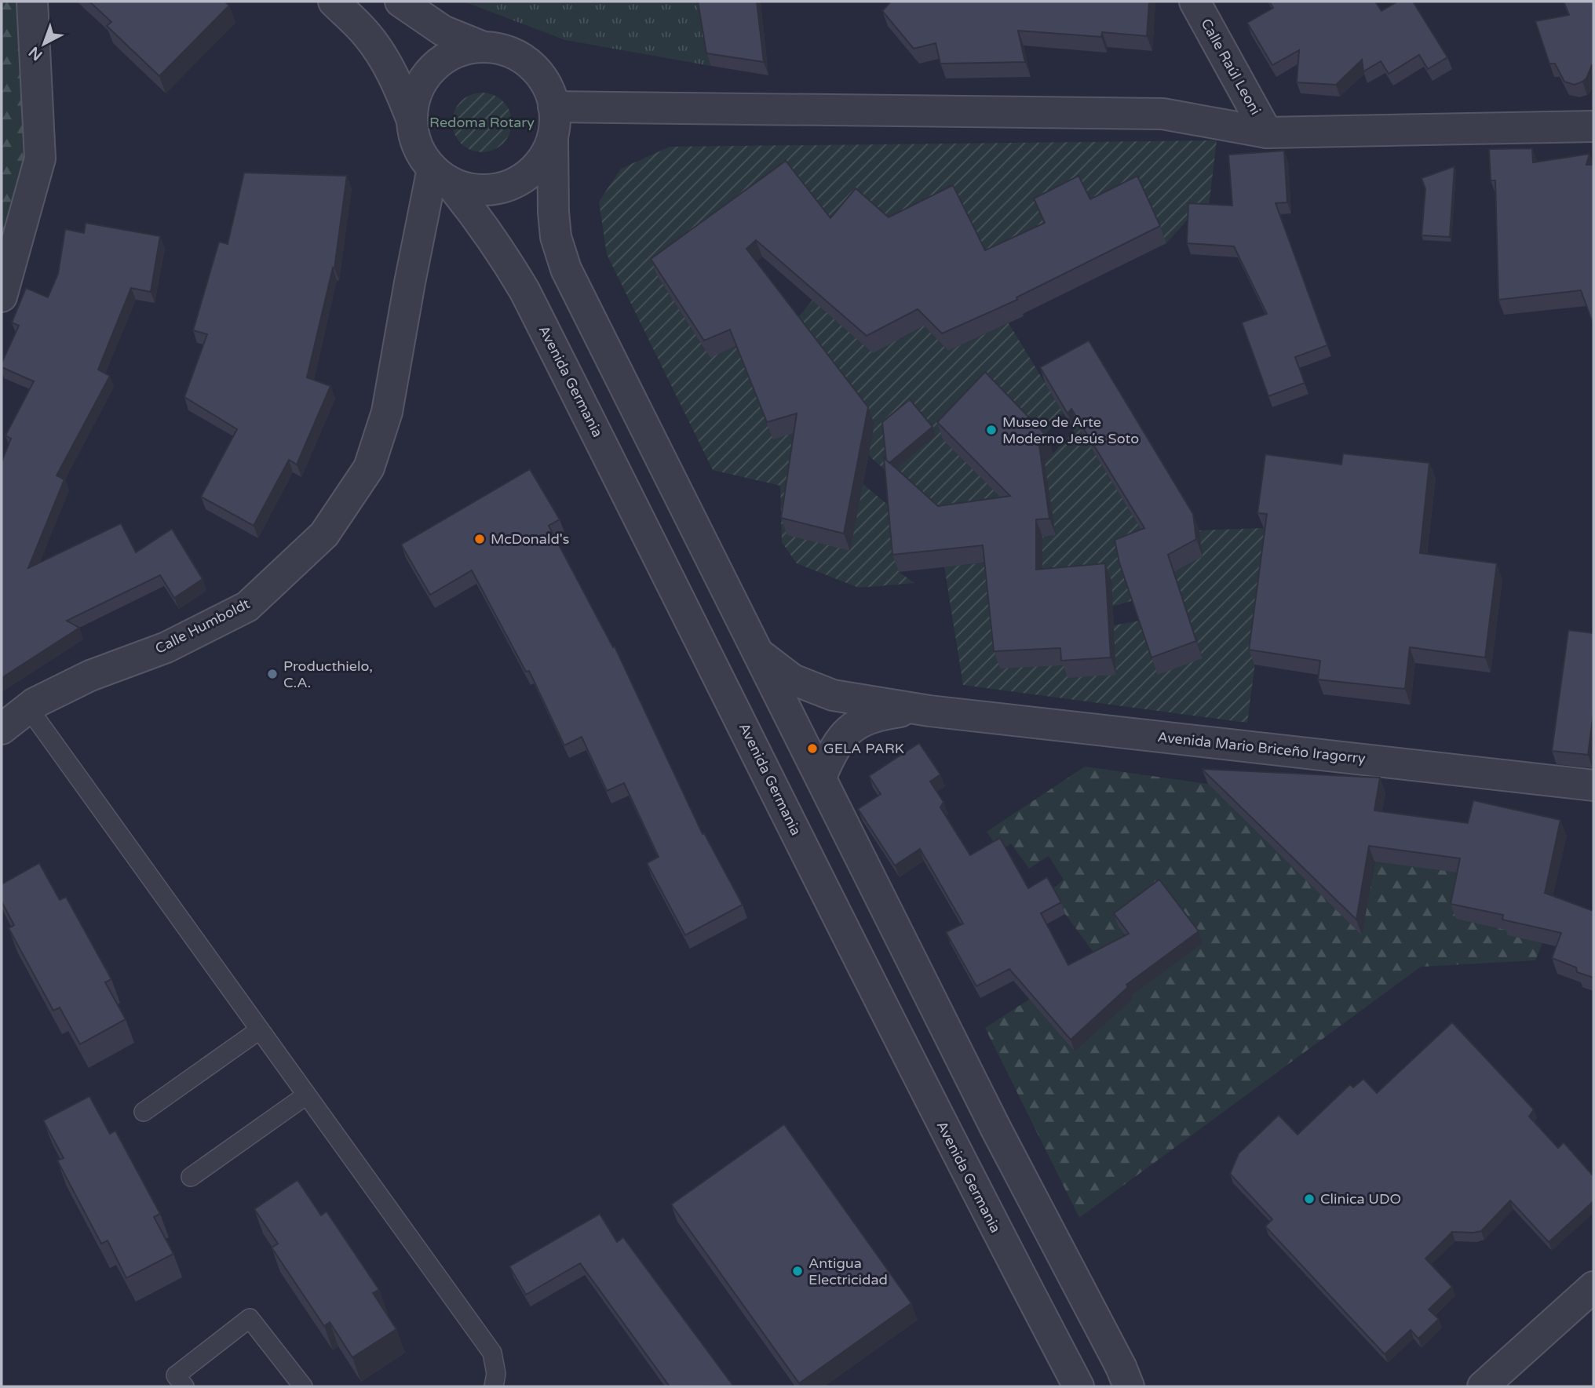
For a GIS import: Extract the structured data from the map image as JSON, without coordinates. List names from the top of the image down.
{
  "streets": {
    "street": [
      "Calle Raúl Leoni",
      "Avenida Germania",
      "Calle Humboldt",
      "Avenida Mario Briceño Iragorry"
    ]
  },
  "crossings": [
    ["Avenida Germania", "Calle Humboldt"]
  ],
  "parks": ["Redoma Rotary"],
  "places": [
    "Museo de Arte Moderno Jesús Soto",
    "McDonald's",
    "Producthielo, C.A.",
    "GELA PARK",
    "Clinica UDO",
    "Antigua Electricidad"
  ],
  "north": "bottom left"
}
